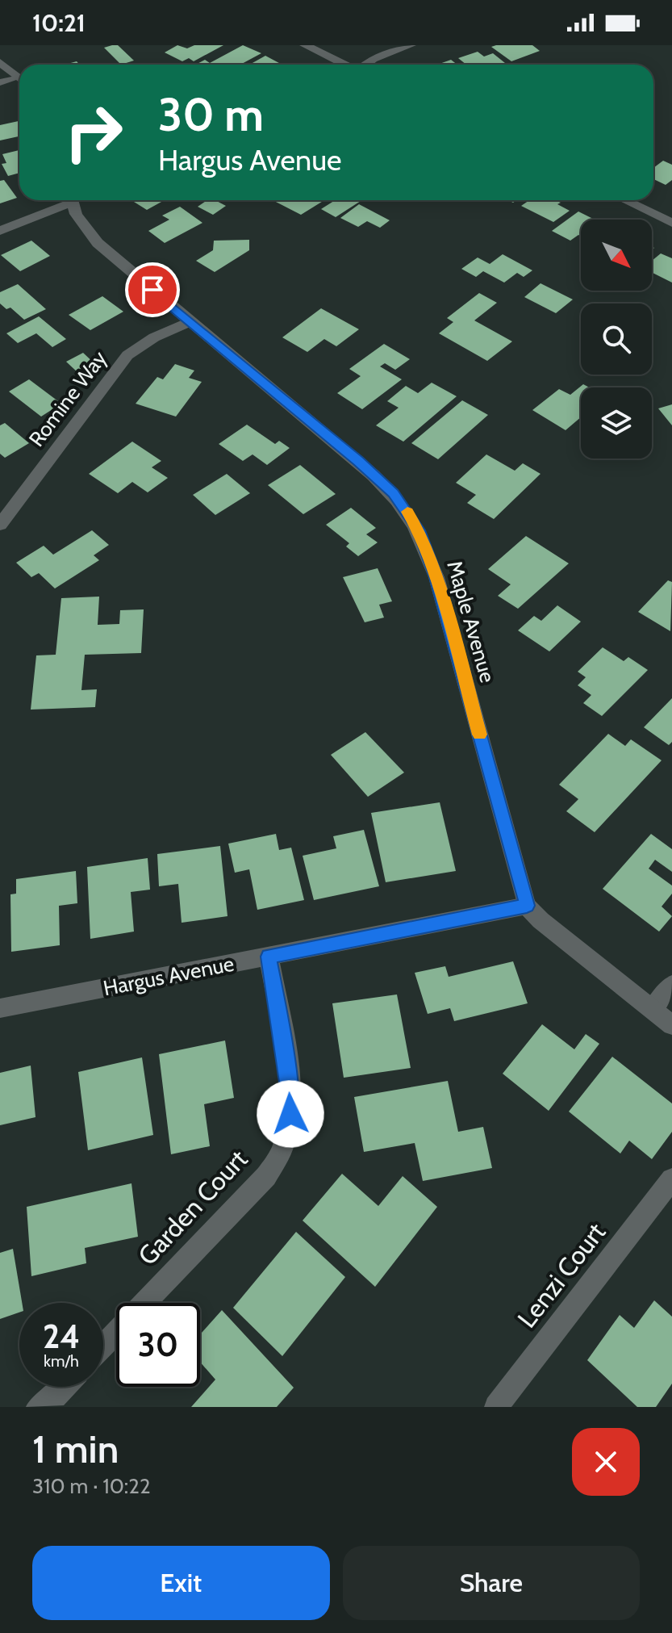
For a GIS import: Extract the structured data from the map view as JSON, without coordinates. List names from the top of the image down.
{
  "streets": {
    "street": [
      "Romine Way",
      "Maple Avenue",
      "Hargus Avenue",
      "Garden Court",
      "Lenzi Court"
    ]
  },
  "crossings": [
    ["Romine Way", "Maple Avenue"],
    ["Maple Avenue", "Hargus Avenue"],
    ["Hargus Avenue", "Garden Court"]
  ],
  "north": "bottom right",
  "page": {
    "status": "10:21",
    "turn": ["30 m", "Hargus Avenue"],
    "speed": "24 km/h",
    "limit": "30",
    "heading": ["1 min", "310 m · 10:22"],
    "buttons": ["Exit", "Share"]
  }
}
